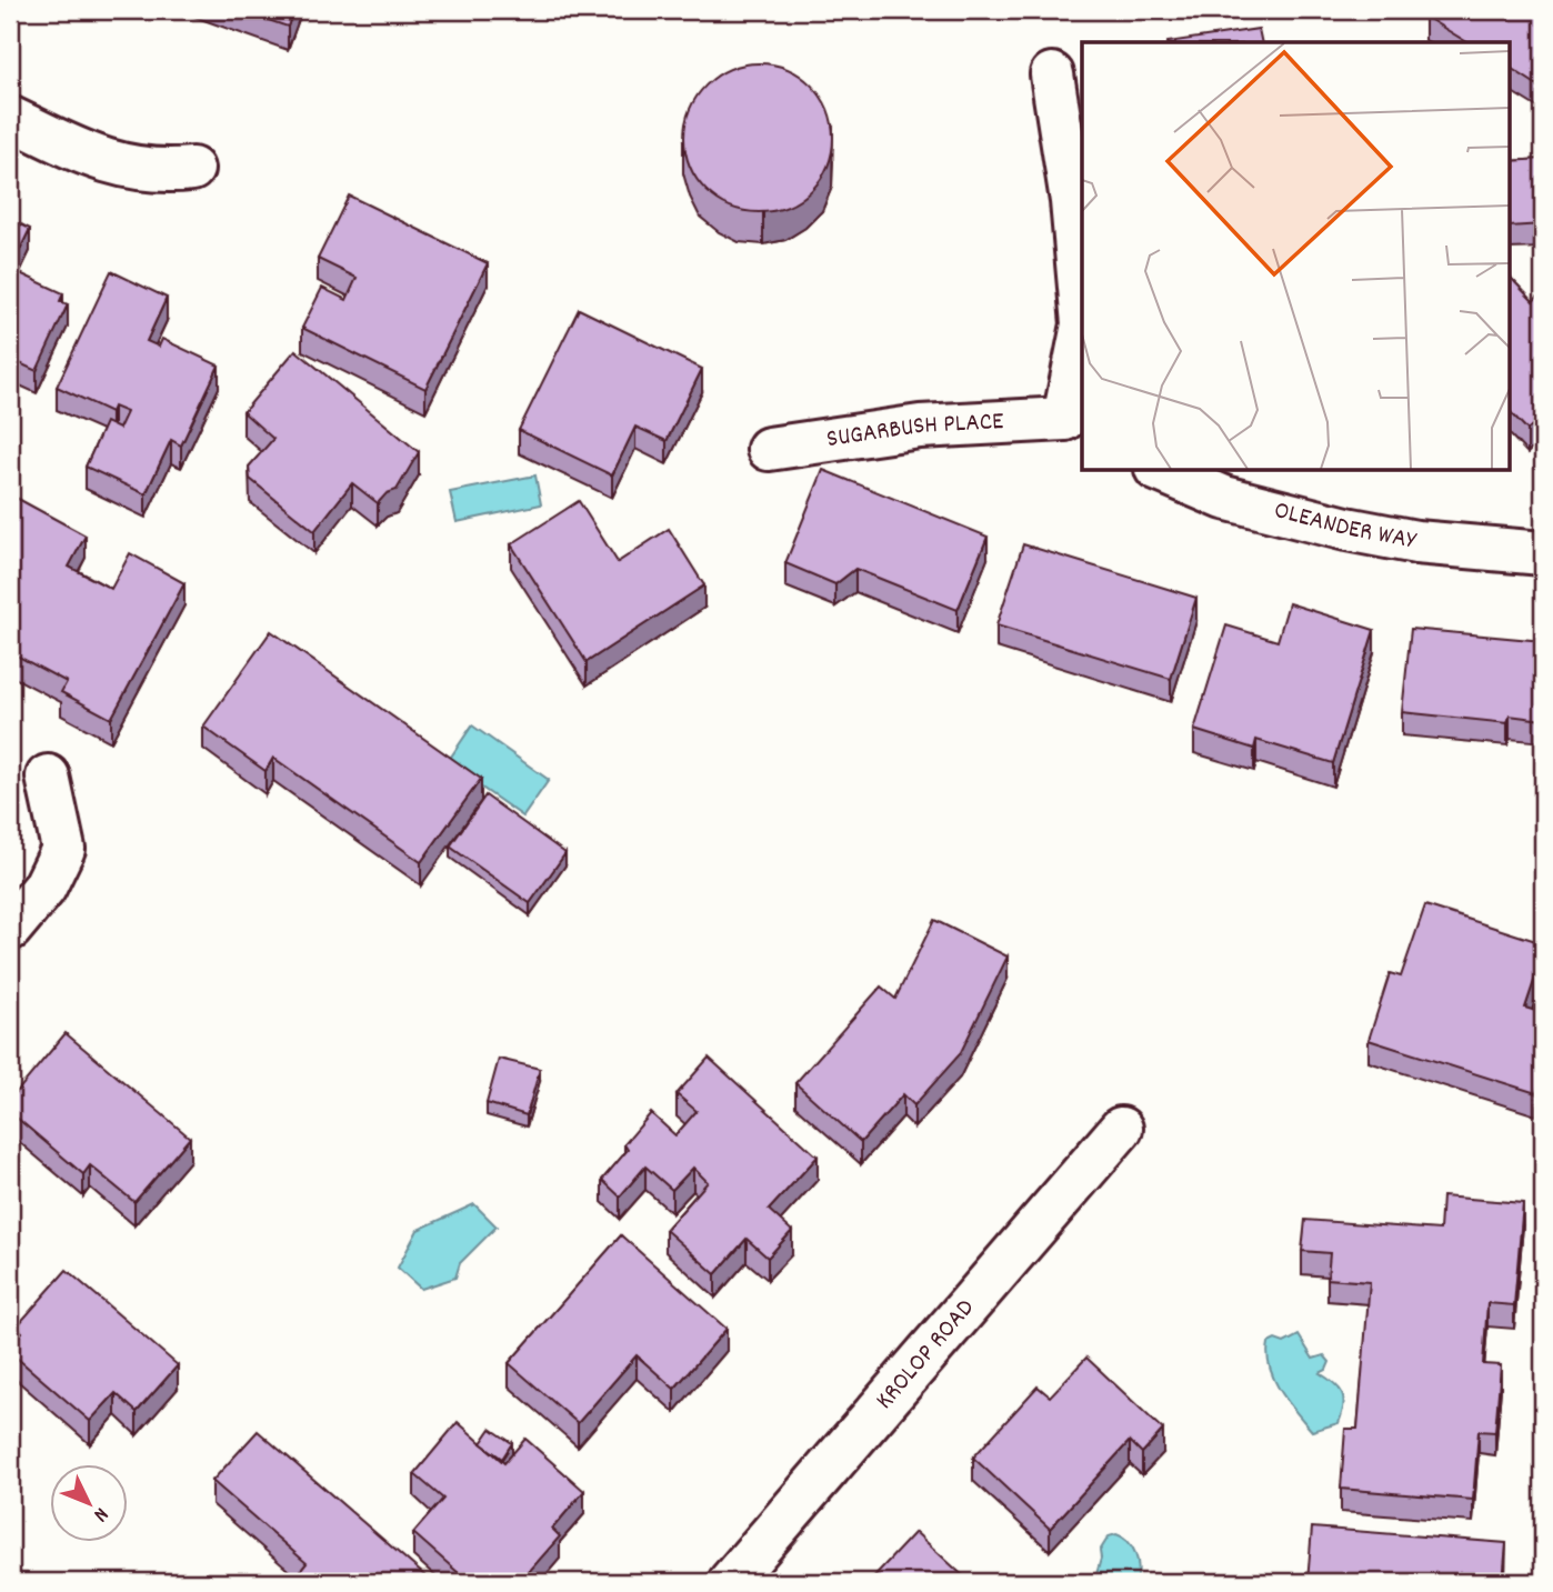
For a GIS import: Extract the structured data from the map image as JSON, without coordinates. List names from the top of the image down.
{
  "streets": {
    "street": ["SUGARBUSH PLACE", "OLEANDER WAY", "KROLOP ROAD"]
  },
  "north": "bottom right"
}
